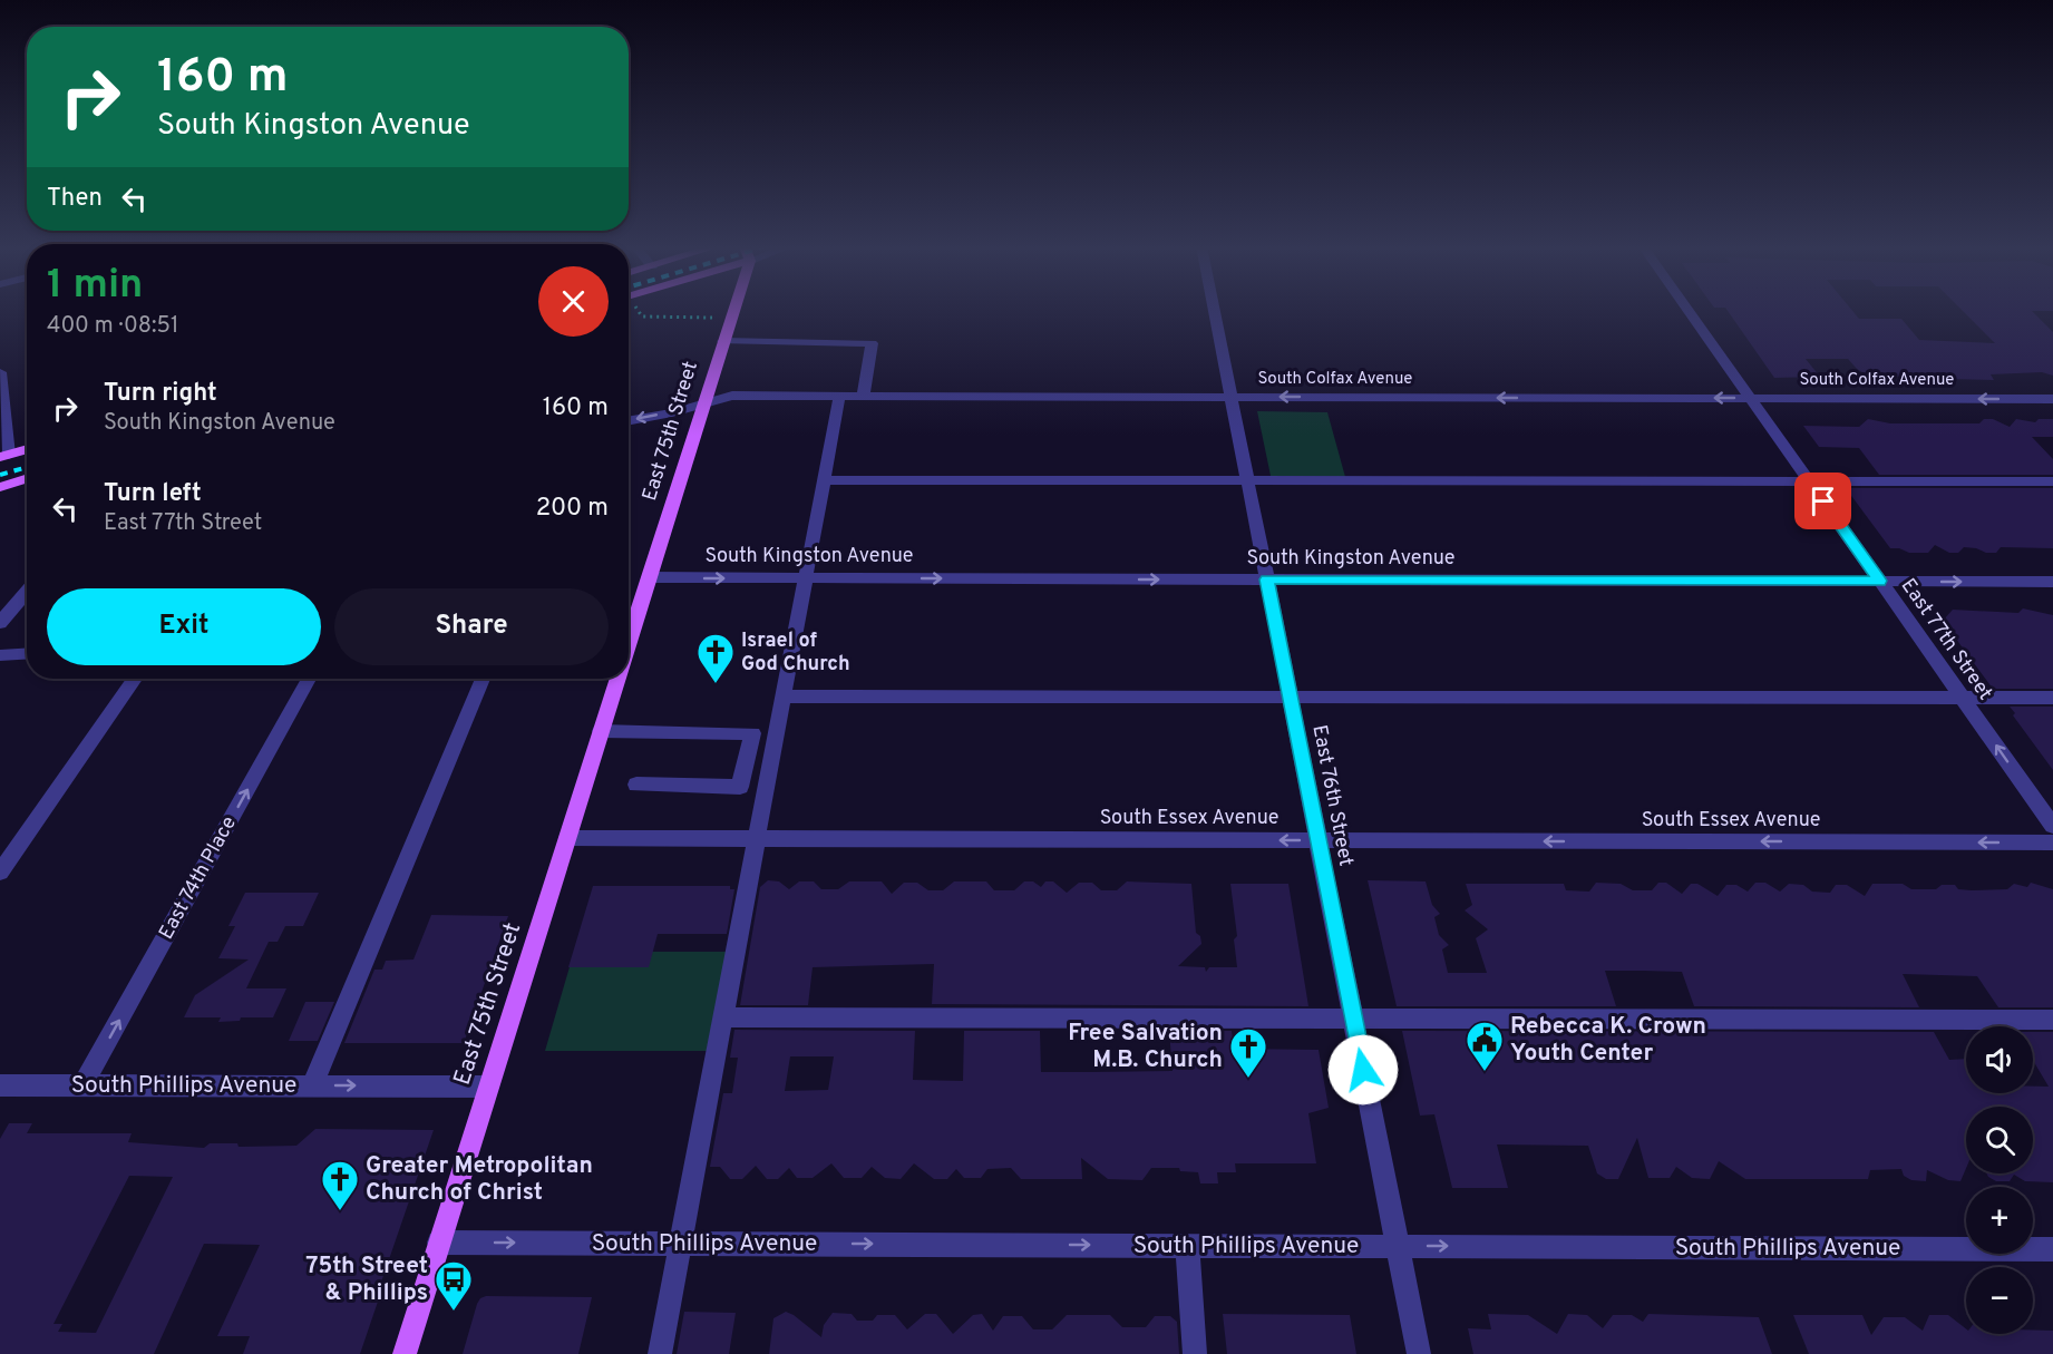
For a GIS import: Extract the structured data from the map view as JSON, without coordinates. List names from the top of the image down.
{
  "streets": {
    "main road": ["East 75th Street"],
    "street": [
      "South Colfax Avenue",
      "South Kingston Avenue",
      "East 77th Street",
      "East 76th Street",
      "South Essex Avenue",
      "East 74th Place",
      "South Phillips Avenue"
    ]
  },
  "crossings": [
    ["South Colfax Avenue", "East 75th Street"],
    ["South Colfax Avenue", "East 77th Street"],
    ["South Colfax Avenue", "East 76th Street"],
    ["East 75th Street", "South Kingston Avenue"],
    ["East 75th Street", "South Essex Avenue"],
    ["East 75th Street", "South Phillips Avenue"],
    ["South Kingston Avenue", "East 77th Street"],
    ["South Kingston Avenue", "East 76th Street"],
    ["East 76th Street", "South Essex Avenue"],
    ["East 76th Street", "South Phillips Avenue"],
    ["East 74th Place", "South Phillips Avenue"]
  ],
  "one_way": ["East 74th Place", "South Phillips Avenue"],
  "places": {
    "church": ["Israel of God Church", "Free Salvation M.B. Church", "Greater Metropolitan Church of Christ"],
    "public building": ["Rebecca K. Crown Youth Center"],
    "bus stop": ["75th Street & Phillips"]
  },
  "page": {
    "turn": ["160 m", "South Kingston Avenue"],
    "then": "Then",
    "heading": ["1 min", "400 m · 08:51"],
    "list": [
      {
        "name": "Turn right",
        "note": "South Kingston Avenue",
        "value": "160 m"
      },
      {
        "name": "Turn left",
        "note": "East 77th Street",
        "value": "200 m"
      }
    ],
    "buttons": ["Exit", "Share"],
    "map_buttons": ["+", "−"]
  }
}
